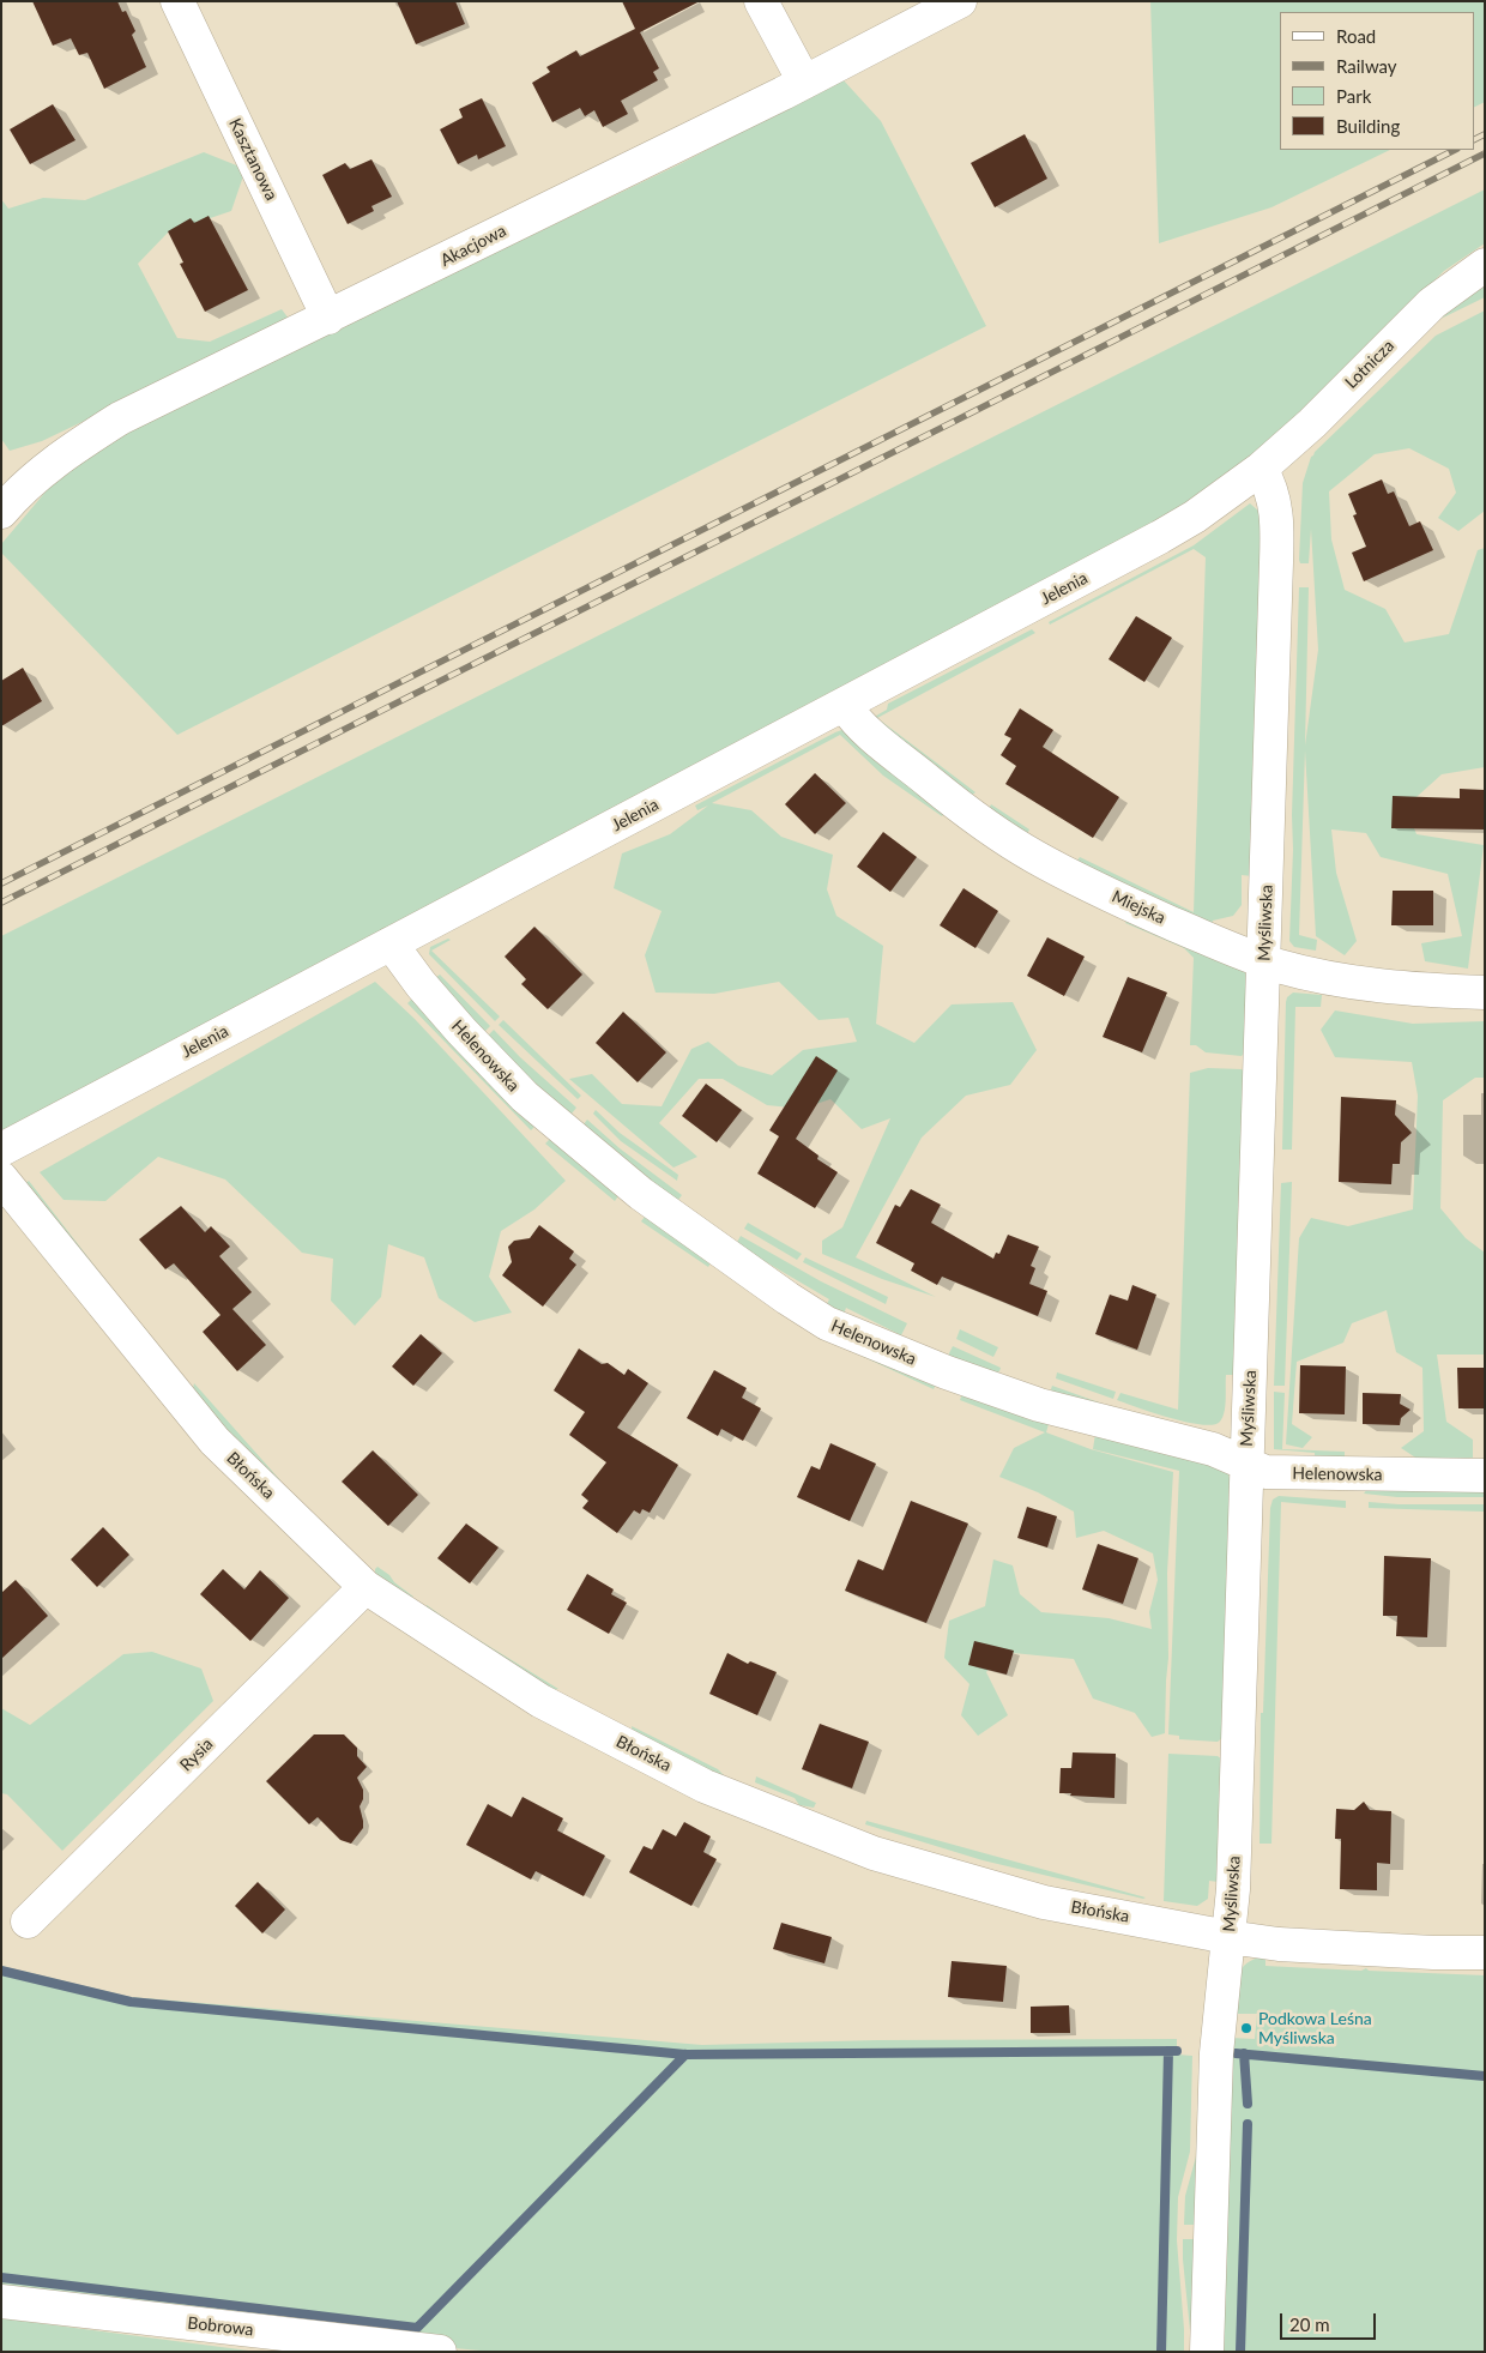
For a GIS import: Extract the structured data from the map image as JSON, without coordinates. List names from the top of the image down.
{
  "streets": {
    "street": [
      "Kasztanowa",
      "Akacjowa",
      "Lotnicza",
      "Jelenia",
      "Miejska",
      "Myśliwska",
      "Helenowska",
      "Błońska",
      "Rysia",
      "Bobrowa"
    ]
  },
  "crossings": [
    ["Kasztanowa", "Akacjowa"],
    ["Lotnicza", "Jelenia"],
    ["Lotnicza", "Myśliwska"],
    ["Jelenia", "Miejska"],
    ["Jelenia", "Myśliwska"],
    ["Jelenia", "Helenowska"],
    ["Miejska", "Myśliwska"],
    ["Myśliwska", "Helenowska"],
    ["Myśliwska", "Błońska"],
    ["Błońska", "Rysia"]
  ],
  "places": ["Podkowa Leśna Myśliwska"],
  "legend": [
    "Road",
    "Railway",
    "Park",
    "Building"
  ],
  "scale_bar": "20 m"
}
